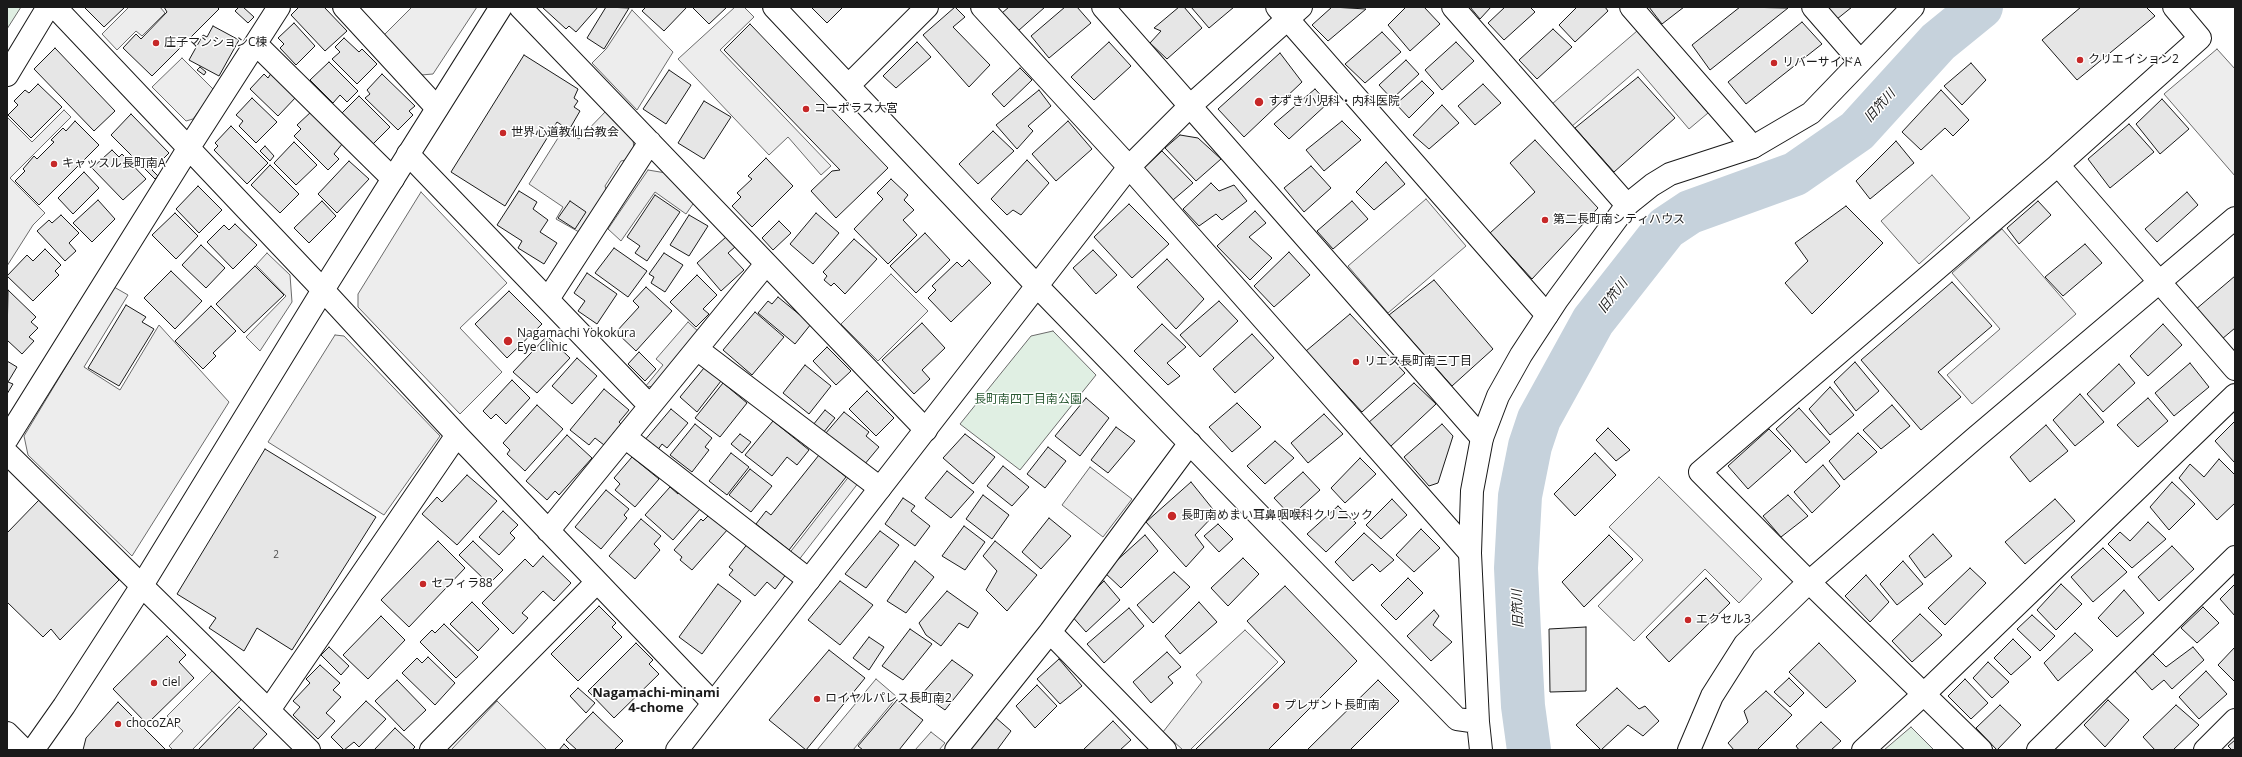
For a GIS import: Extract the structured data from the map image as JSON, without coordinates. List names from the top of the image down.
{
  "districts": ["Nagamachi-minami 4-chome"],
  "water": ["旧笊川"],
  "parks": ["長町南四丁目南公園"],
  "places": [
    "庄子マンションC棟",
    "クリエイション2",
    "リバーサイドA",
    "すずき小児科・内科医院",
    "コーポラス大宮",
    "世界心道教仙台教会",
    "キャッスル長町南A",
    "第二長町南シティハウス",
    "Nagamachi Yokokura Eye clinic",
    "リエス長町南三丁目",
    "長町南めまい耳鼻咽喉科クリニック",
    "セフィラ88",
    "エクセル3",
    "ciel",
    "ロイヤルパレス長町南2",
    "プレザント長町南",
    "chocoZAP"
  ],
  "house_numbers": ["2"]
}
